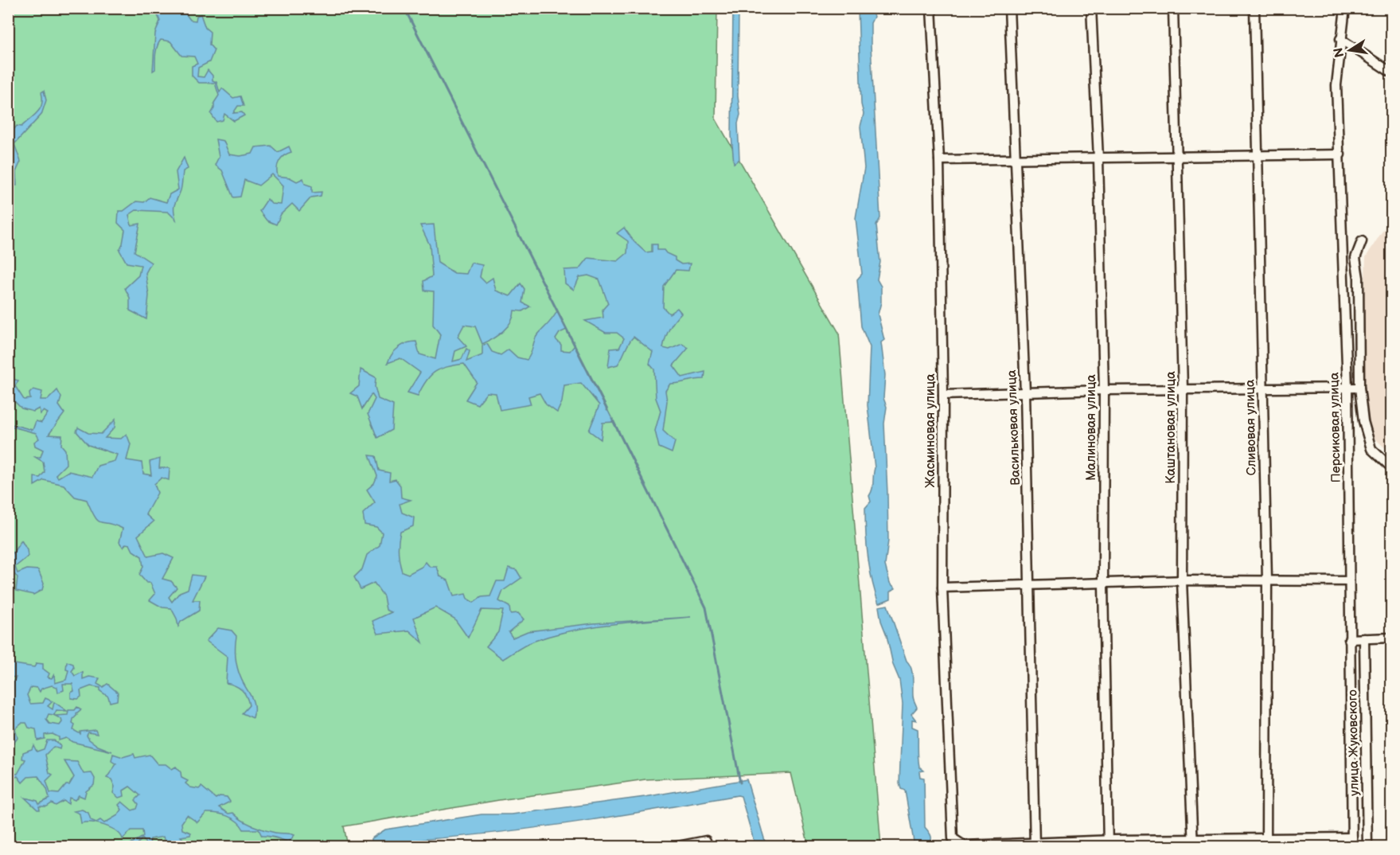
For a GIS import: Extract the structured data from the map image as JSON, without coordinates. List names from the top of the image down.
{
  "streets": {
    "street": [
      "Васильковая улица",
      "Малиновая улица",
      "Каштановая улица",
      "Сливовая улица",
      "Персиковая улица",
      "Жасминовая улица",
      "улица Жуковского"
    ]
  },
  "north": "left"
}
